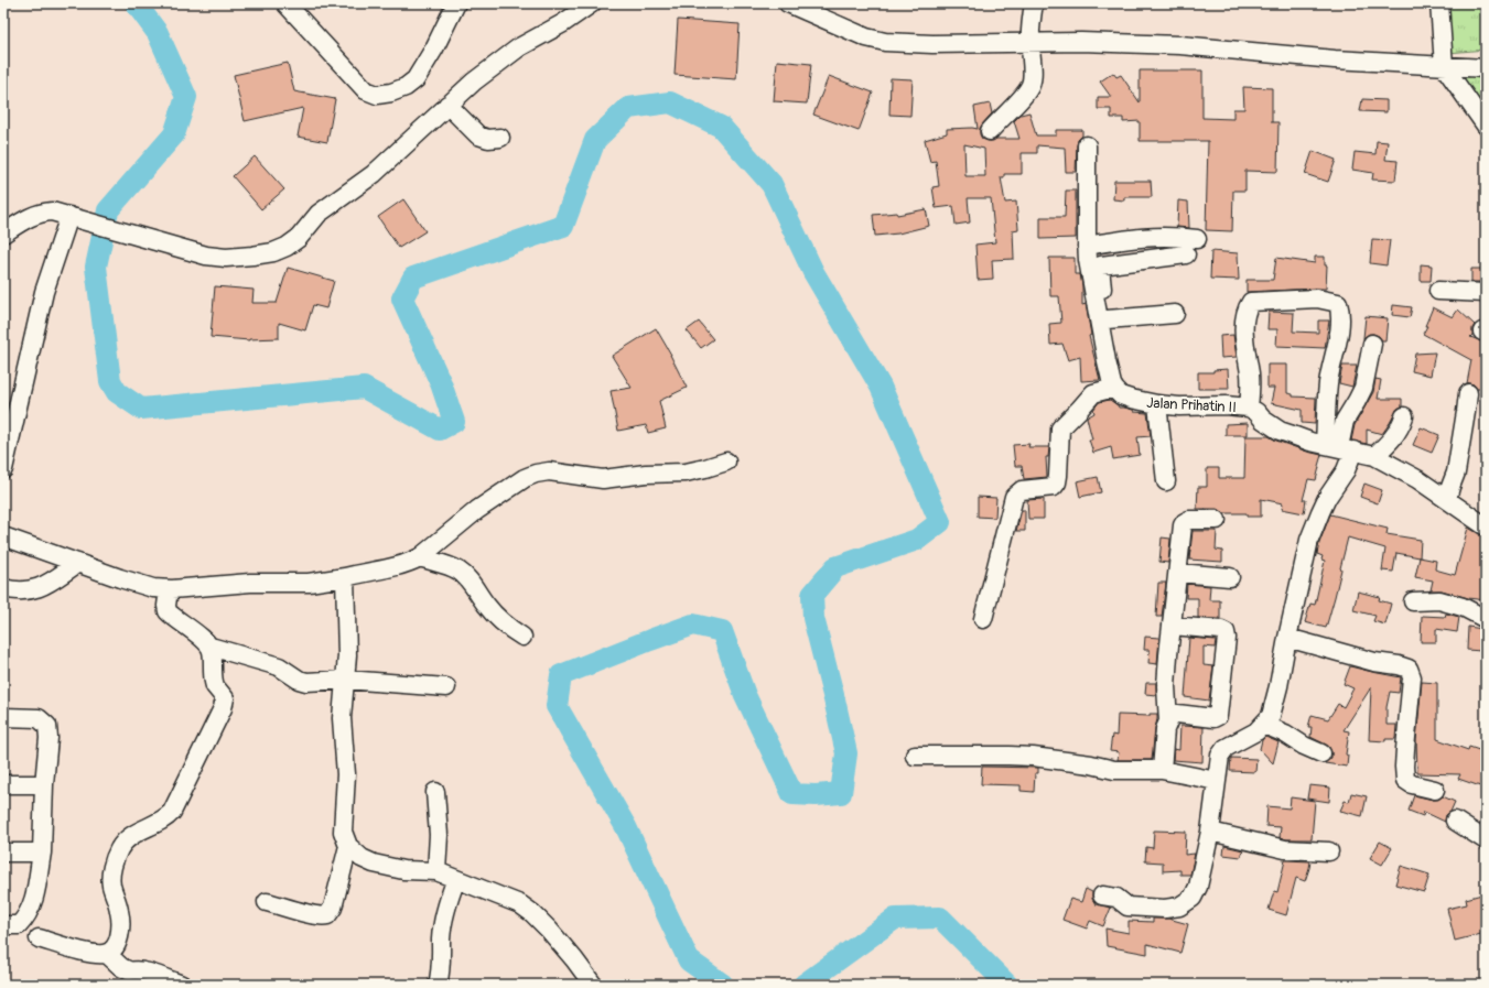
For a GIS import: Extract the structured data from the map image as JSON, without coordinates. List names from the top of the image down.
{
  "streets": {
    "street": ["Jalan Prihatin II"]
  }
}
